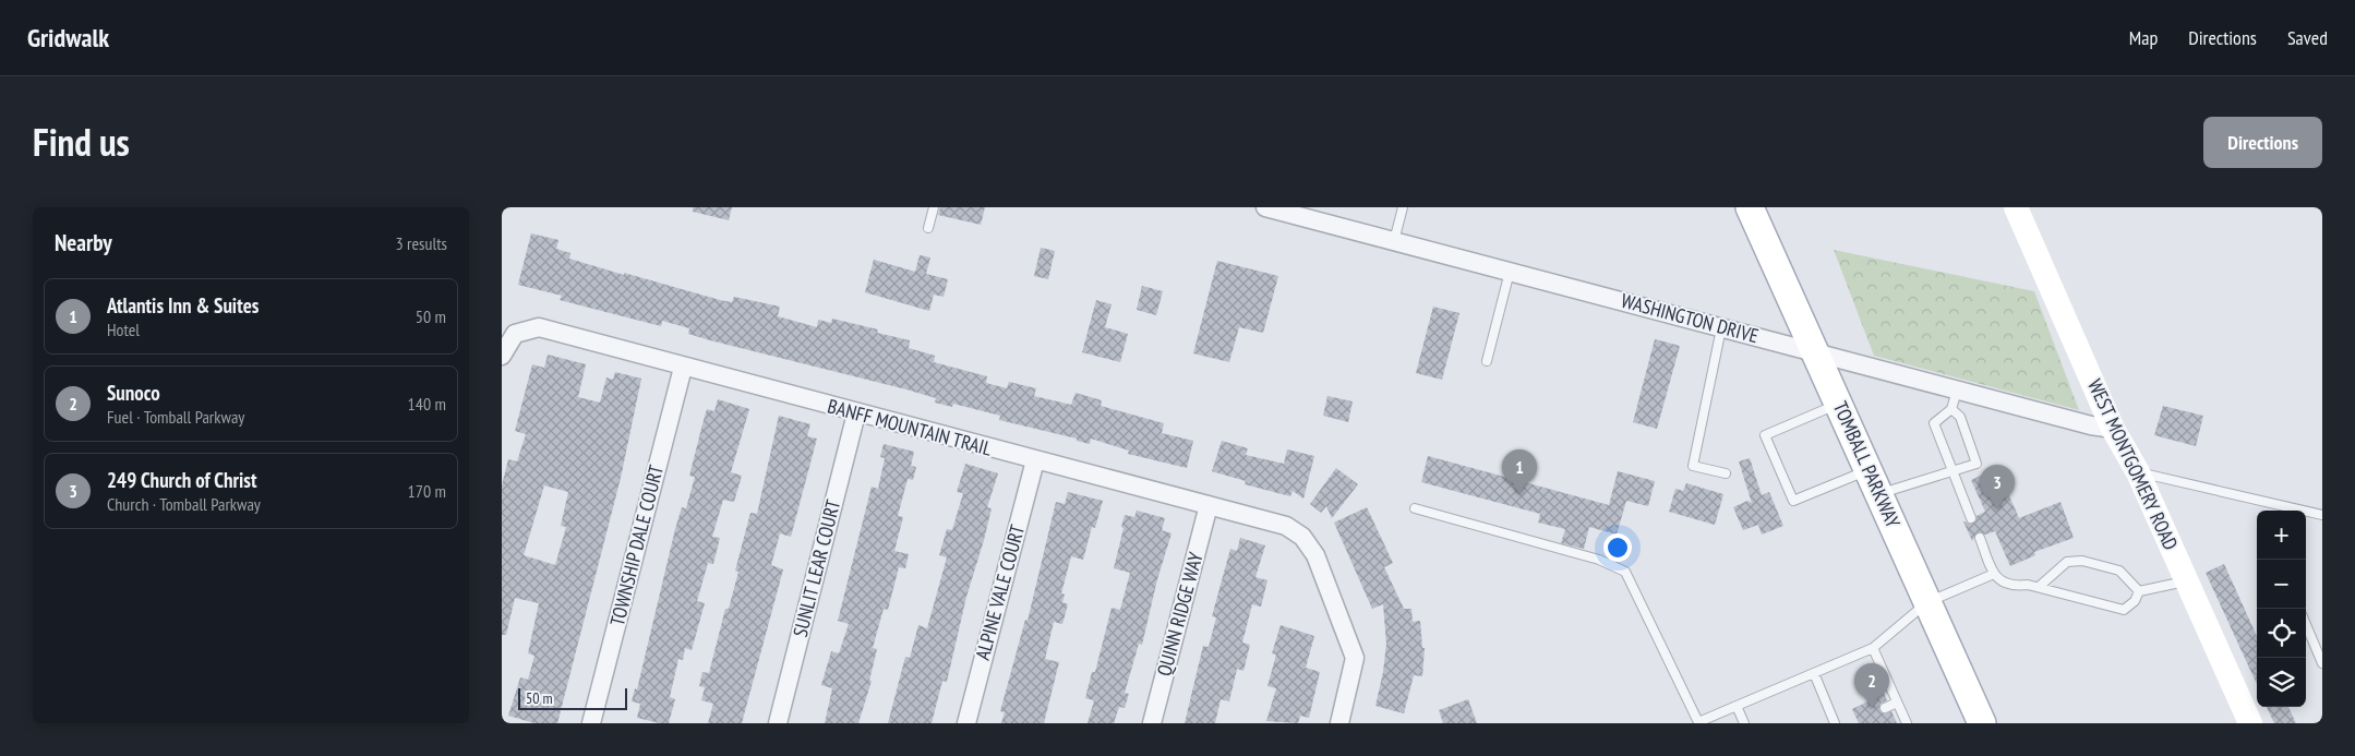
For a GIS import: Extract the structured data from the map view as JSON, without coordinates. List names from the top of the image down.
{
  "streets": {
    "main road": ["TOMBALL PARKWAY", "WEST MONTGOMERY ROAD"],
    "street": [
      "WASHINGTON DRIVE",
      "BANFF MOUNTAIN TRAIL",
      "TOWNSHIP DALE COURT",
      "SUNLIT LEAR COURT",
      "ALPINE VALE COURT",
      "QUINN RIDGE WAY"
    ]
  },
  "crossings": [
    ["WASHINGTON DRIVE", "TOMBALL PARKWAY"],
    ["WASHINGTON DRIVE", "WEST MONTGOMERY ROAD"],
    ["BANFF MOUNTAIN TRAIL", "TOWNSHIP DALE COURT"],
    ["BANFF MOUNTAIN TRAIL", "SUNLIT LEAR COURT"],
    ["BANFF MOUNTAIN TRAIL", "ALPINE VALE COURT"],
    ["BANFF MOUNTAIN TRAIL", "QUINN RIDGE WAY"]
  ],
  "scale_bar": "50 m",
  "page": {
    "header": "Gridwalk",
    "nav": ["Map", "Directions", "Saved"],
    "title": "Find us",
    "buttons": "Directions",
    "heading": ["Nearby", "3 results"],
    "list": [
      {
        "mark": "1",
        "name": "Atlantis Inn & Suites",
        "note": "Hotel",
        "value": "50 m"
      },
      {
        "mark": "2",
        "name": "Sunoco",
        "note": "Fuel · Tomball Parkway",
        "value": "140 m"
      },
      {
        "mark": "3",
        "name": "249 Church of Christ",
        "note": "Church · Tomball Parkway",
        "value": "170 m"
      }
    ],
    "pins": ["1", "3", "2"],
    "map_buttons": ["+", "−"],
    "scale": "50 m"
  }
}
